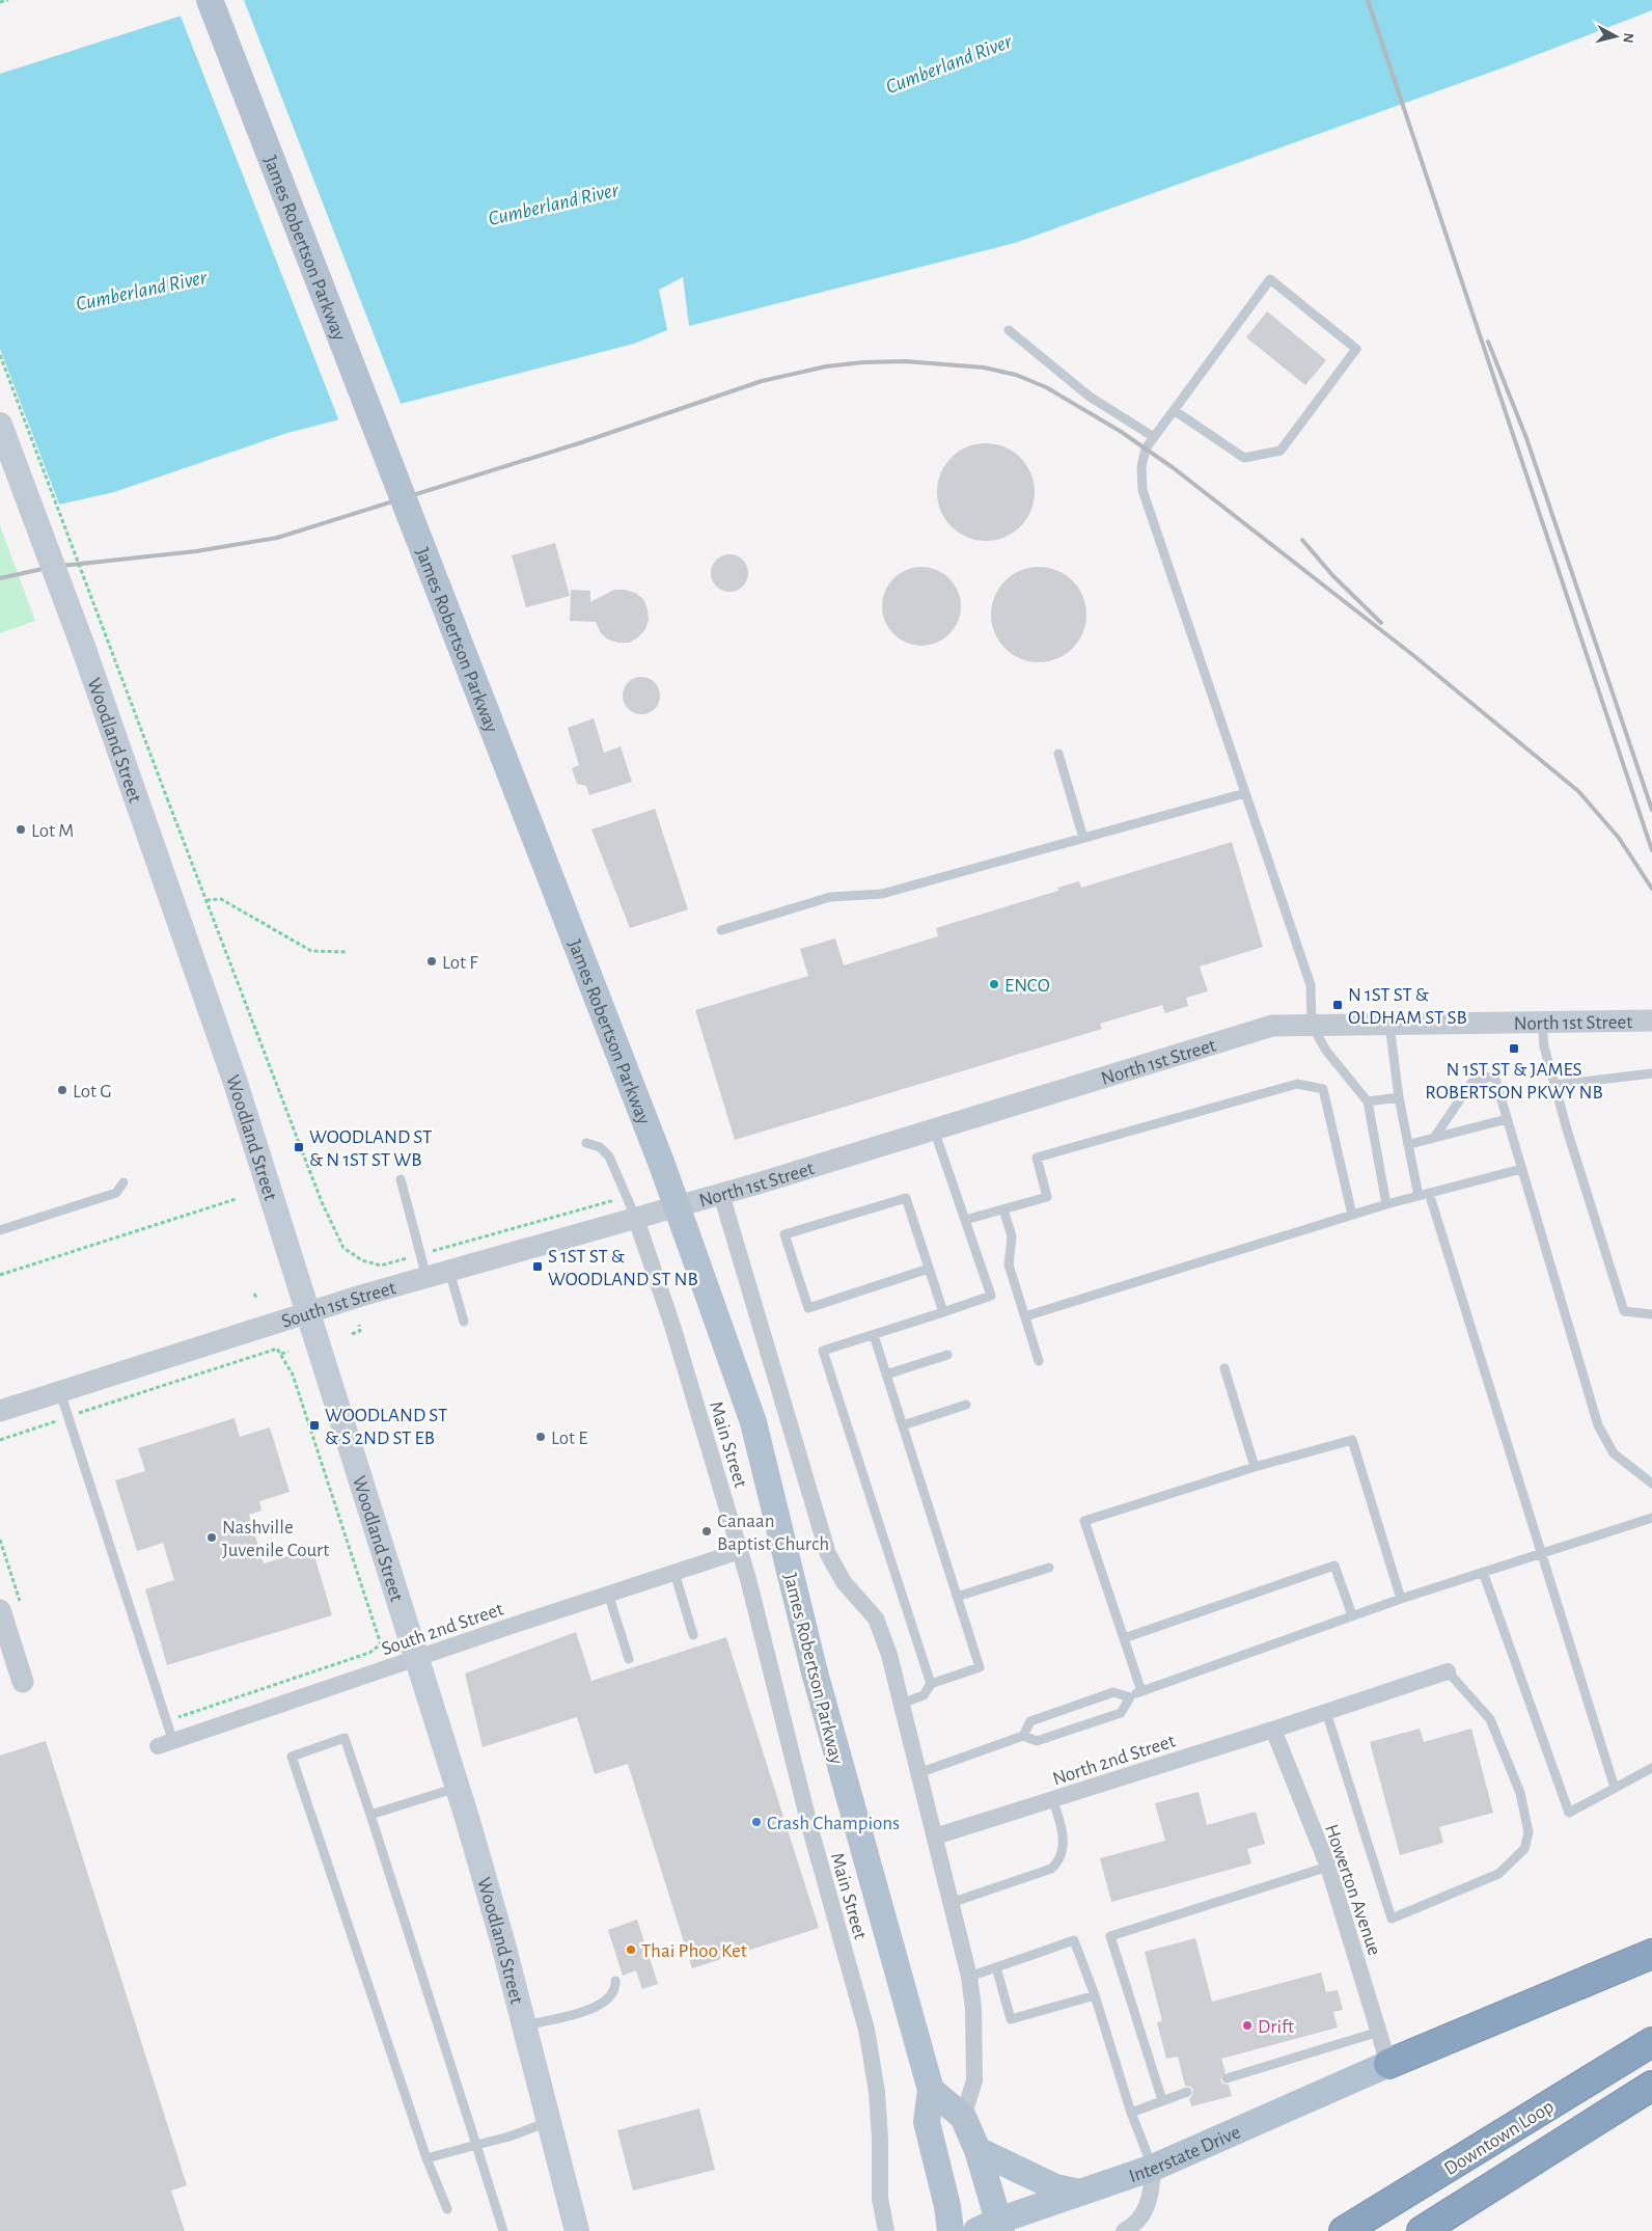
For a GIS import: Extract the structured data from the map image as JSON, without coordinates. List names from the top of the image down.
{
  "streets": {
    "highway": ["Downtown Loop"],
    "main road": ["James Robertson Parkway", "Woodland Street", "Interstate Drive"],
    "street": [
      "North 1st Street",
      "South 1st Street",
      "Main Street",
      "South 2nd Street",
      "North 2nd Street",
      "Howerton Avenue"
    ]
  },
  "crossings": [
    ["Woodland Street", "South 1st Street"],
    ["Woodland Street", "South 2nd Street"],
    ["North 1st Street", "South 1st Street"],
    ["South 1st Street", "Main Street"],
    ["Main Street", "South 2nd Street"],
    ["North 2nd Street", "Howerton Avenue"],
    ["Howerton Avenue", "Interstate Drive"]
  ],
  "water": ["Cumberland River"],
  "places": {
    "other": [
      "Lot M",
      "Lot F",
      "ENCO",
      "Lot G",
      "Lot E",
      "Canaan Baptist Church",
      "Nashville Juvenile Court",
      "Crash Champions",
      "Thai Phoo Ket",
      "Drift"
    ],
    "transit": [
      "N 1ST ST & OLDHAM ST SB",
      "N 1ST ST & JAMES ROBERTSON PKWY NB",
      "WOODLAND ST & N 1ST ST WB",
      "S 1ST ST & WOODLAND ST NB",
      "WOODLAND ST & S 2ND ST EB"
    ]
  },
  "north": "right"
}
